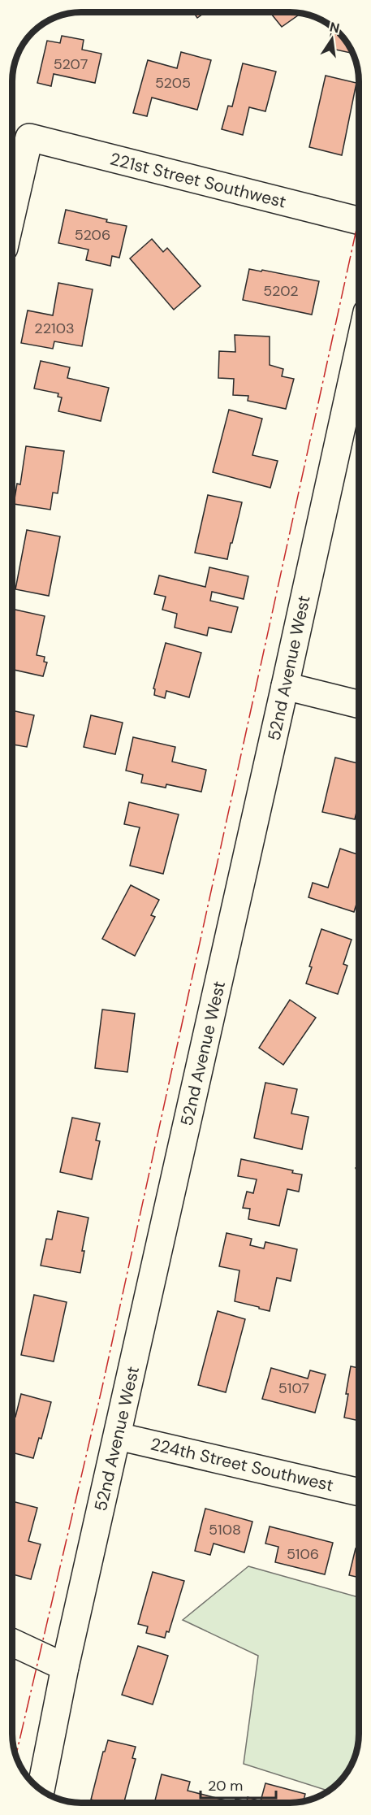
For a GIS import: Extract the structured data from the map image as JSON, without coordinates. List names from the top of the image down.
{
  "streets": {
    "street": ["221st Street Southwest", "52nd Avenue West", "224th Street Southwest"]
  },
  "crossings": [
    ["52nd Avenue West", "224th Street Southwest"]
  ],
  "house_numbers": [
    "5207",
    "5205",
    "5206",
    "5202",
    "22103",
    "5107",
    "5108",
    "5106"
  ],
  "scale_bar": "20 m",
  "north": "top"
}
